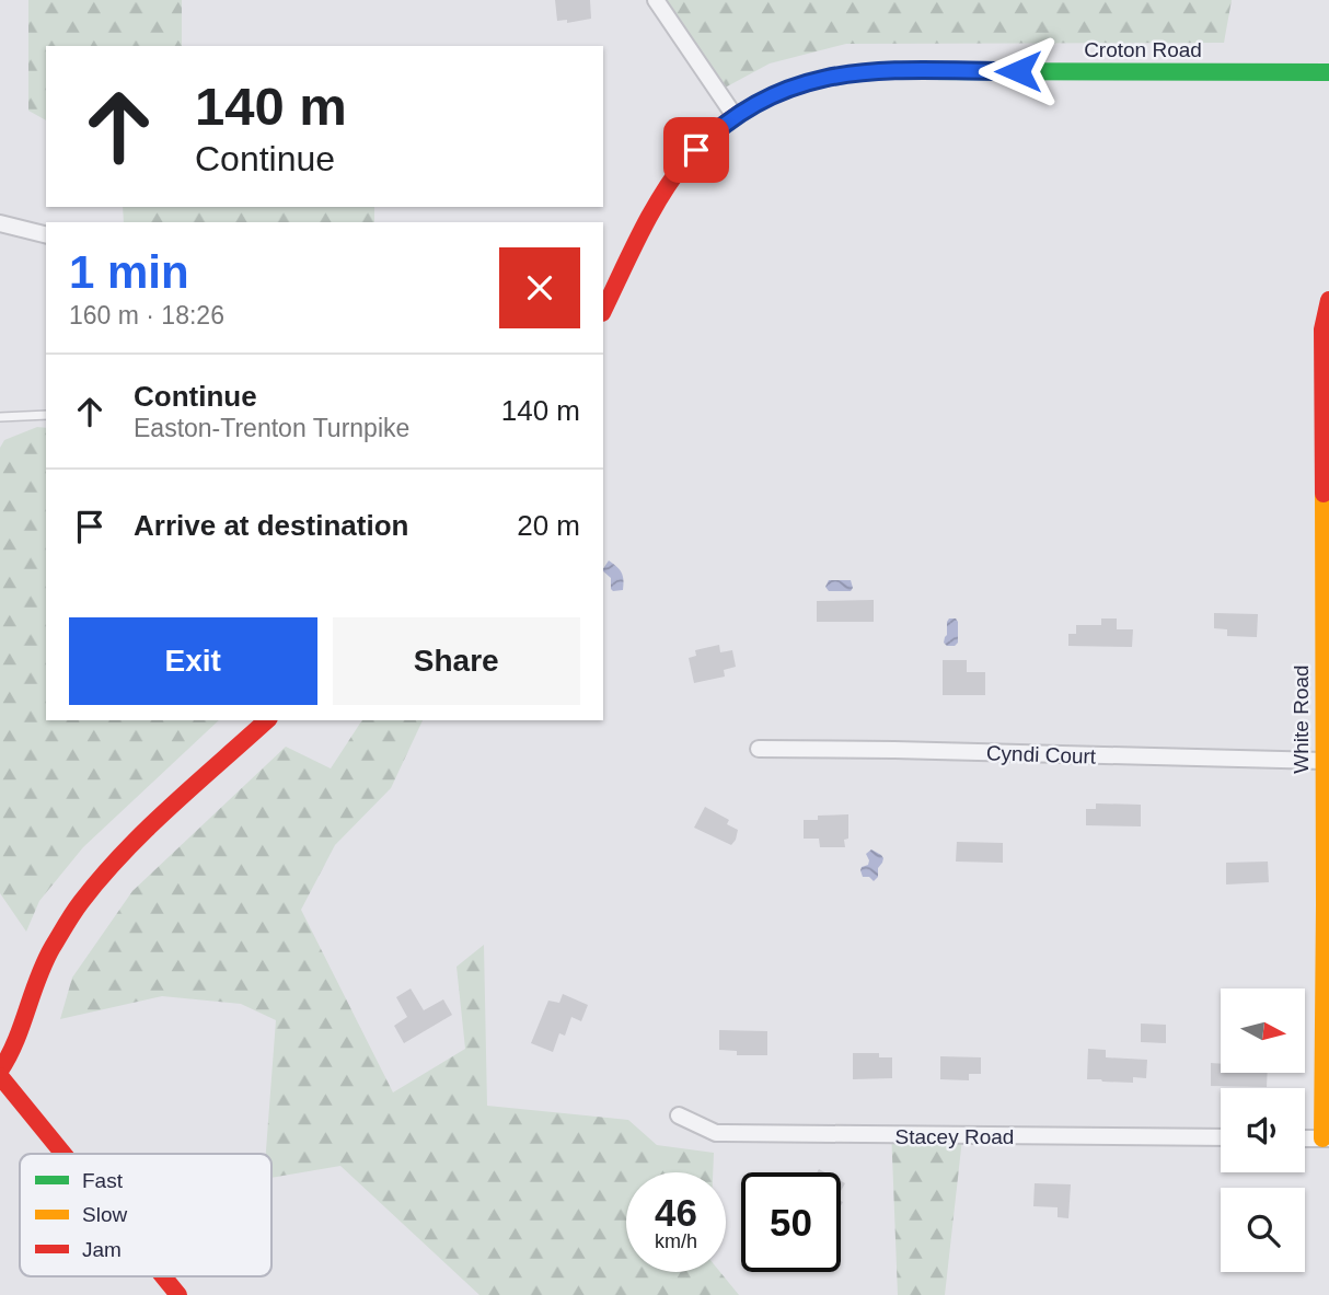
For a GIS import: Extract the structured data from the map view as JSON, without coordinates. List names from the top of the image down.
{
  "streets": {
    "main road": ["Croton Road", "White Road"],
    "street": ["Cyndi Court", "Stacey Road"]
  },
  "crossings": [
    ["White Road", "Cyndi Court"]
  ],
  "legend": ["Fast", "Slow", "Jam"],
  "north": "right",
  "page": {
    "turn": ["140 m", "Continue"],
    "heading": ["1 min", "160 m · 18:26"],
    "list": [
      {
        "name": "Continue",
        "note": "Easton-Trenton Turnpike",
        "value": "140 m"
      },
      {
        "name": "Arrive at destination",
        "value": "20 m"
      }
    ],
    "buttons": ["Exit", "Share"],
    "speed": "46 km/h",
    "limit": "50"
  }
}
